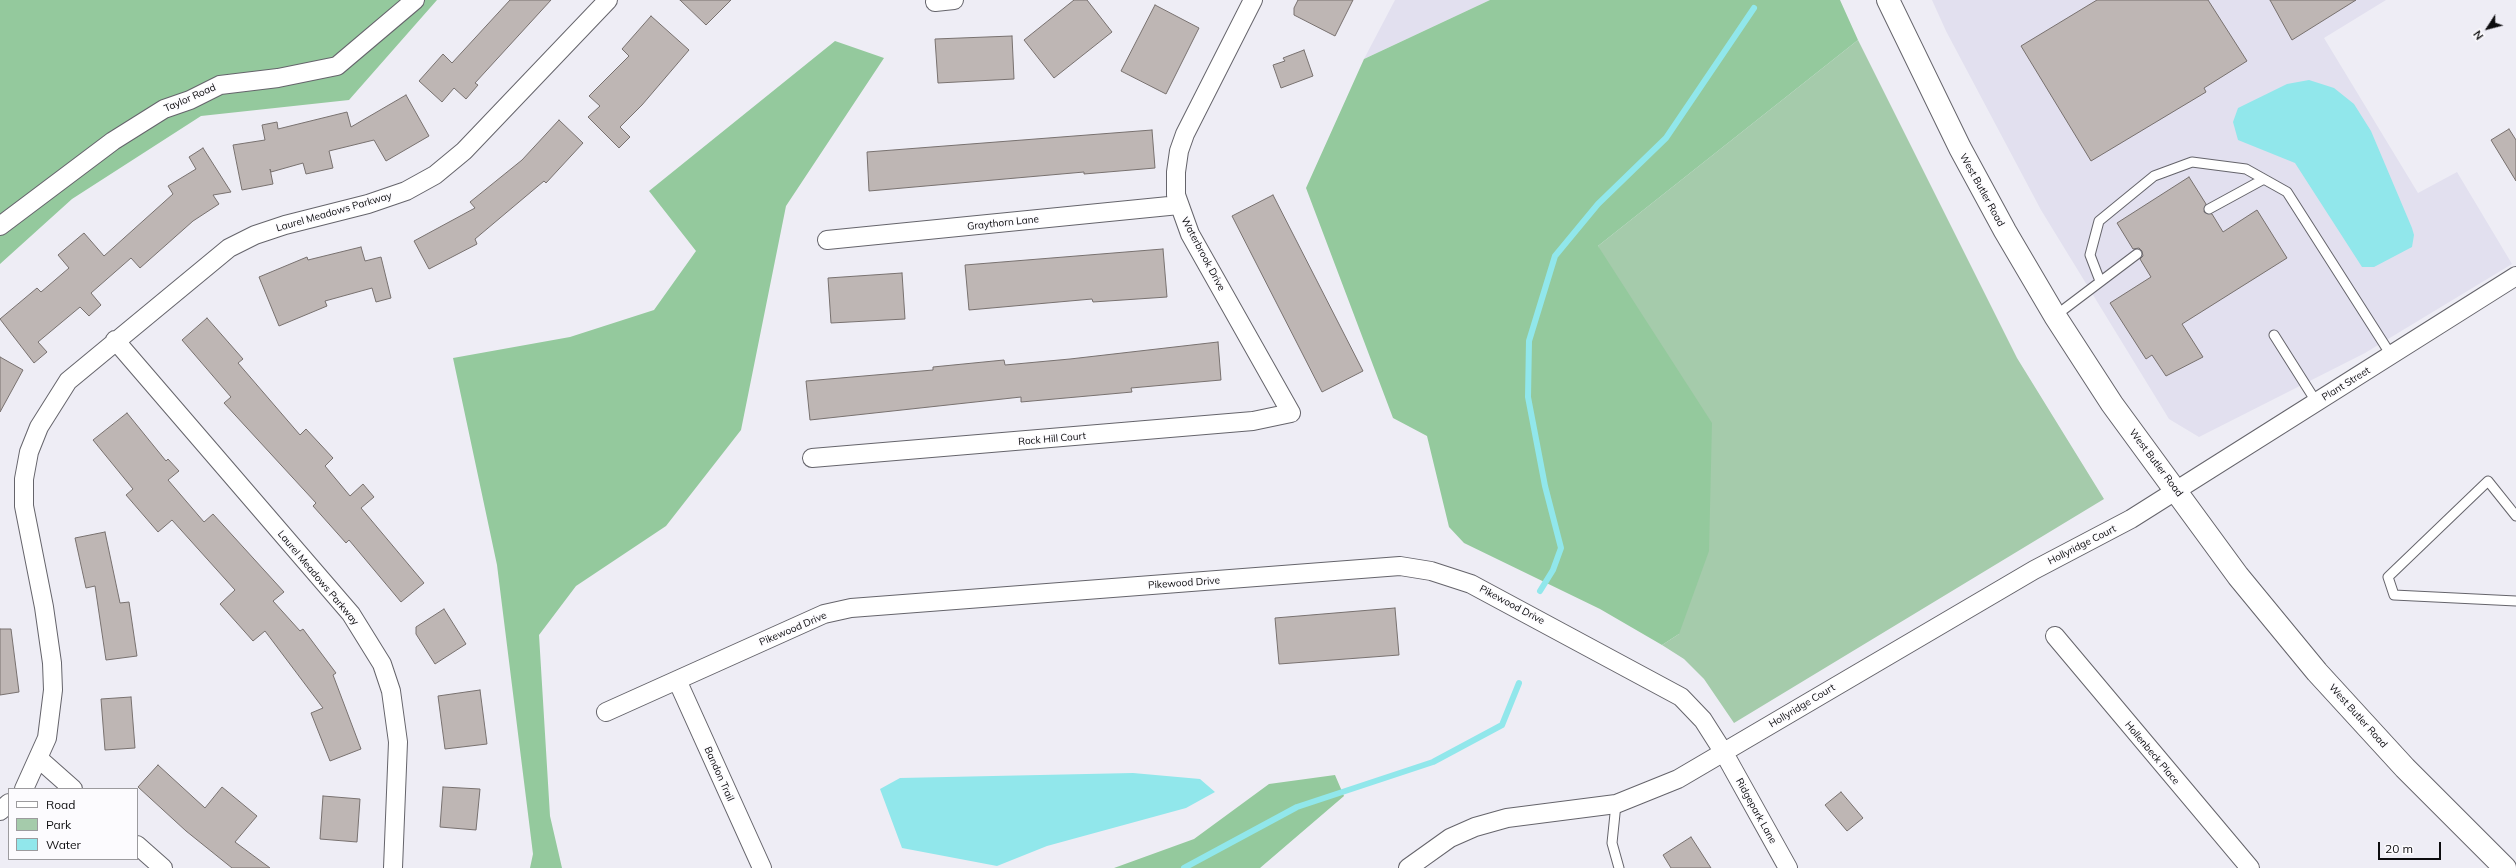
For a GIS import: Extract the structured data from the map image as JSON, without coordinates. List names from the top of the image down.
{
  "streets": {
    "main road": ["West Butler Road"],
    "street": [
      "Taylor Road",
      "Laurel Meadows Parkway",
      "Graythorn Lane",
      "Waterbrook Drive",
      "Plant Street",
      "Rock Hill Court",
      "Hollyridge Court",
      "Pikewood Drive",
      "Hollenbeck Place",
      "Bandon Trail",
      "Ridgepark Lane"
    ]
  },
  "crossings": [
    ["West Butler Road", "Plant Street"],
    ["West Butler Road", "Hollyridge Court"],
    ["Graythorn Lane", "Waterbrook Drive"],
    ["Waterbrook Drive", "Rock Hill Court"],
    ["Plant Street", "Hollyridge Court"],
    ["Hollyridge Court", "Pikewood Drive"],
    ["Hollyridge Court", "Ridgepark Lane"],
    ["Pikewood Drive", "Bandon Trail"],
    ["Pikewood Drive", "Ridgepark Lane"]
  ],
  "legend": ["Road", "Park", "Water"],
  "scale_bar": "20 m",
  "north": "bottom left"
}
